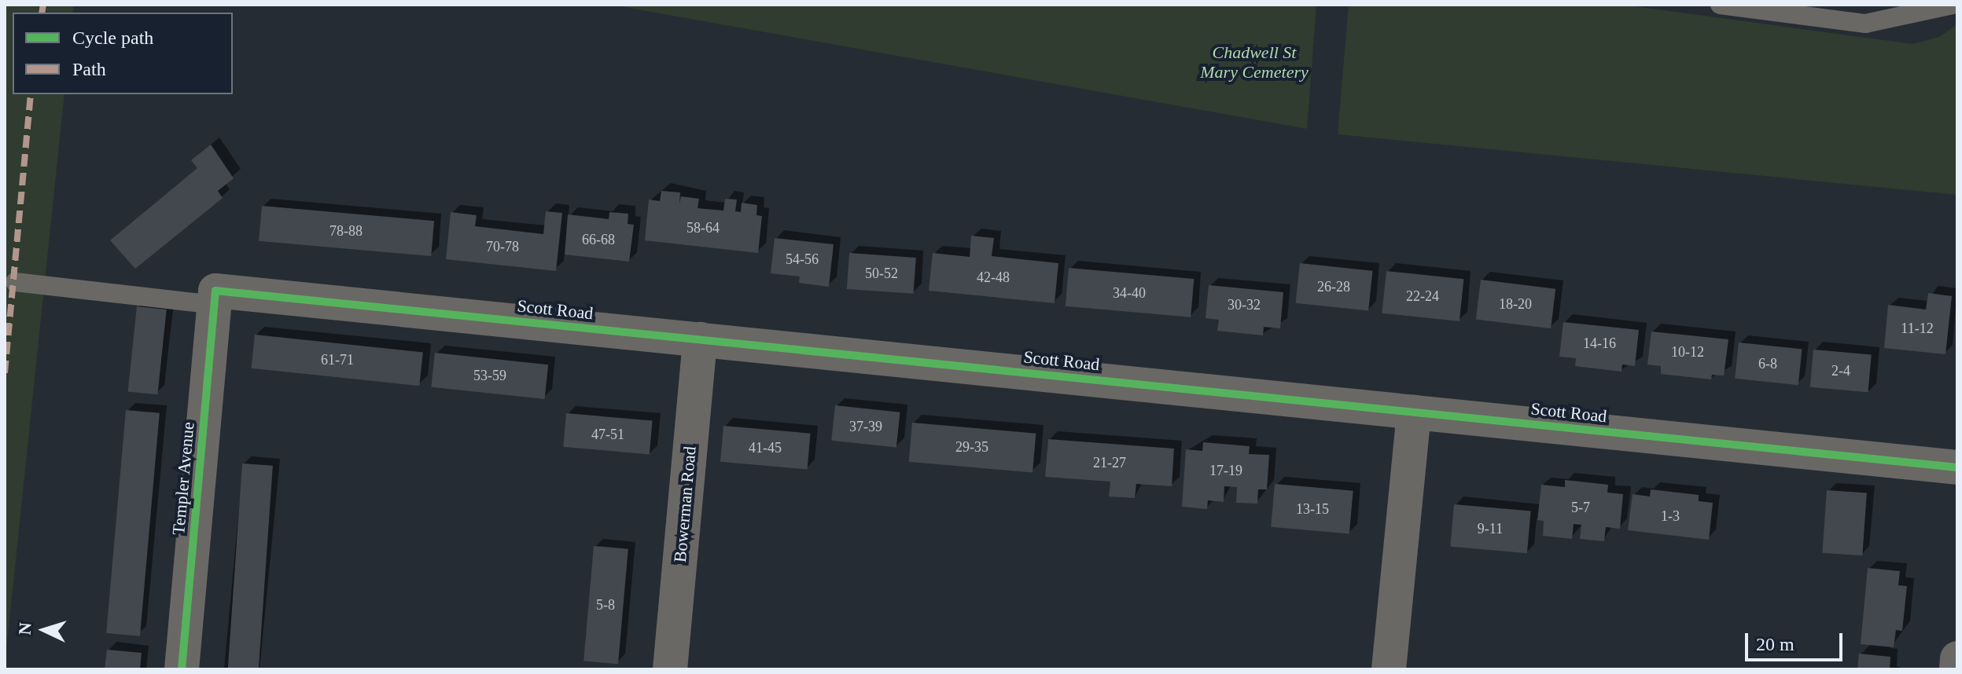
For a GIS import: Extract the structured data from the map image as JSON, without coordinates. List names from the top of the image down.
{
  "streets": {
    "street": ["Scott Road", "Templer Avenue", "Bowerman Road"]
  },
  "crossings": [
    ["Scott Road", "Templer Avenue"],
    ["Scott Road", "Bowerman Road"]
  ],
  "parks": ["Chadwell St Mary Cemetery"],
  "house_numbers": [
    "58-64",
    "78-88",
    "66-68",
    "70-78",
    "54-56",
    "50-52",
    "42-48",
    "26-28",
    "34-40",
    "22-24",
    "18-20",
    "30-32",
    "11-12",
    "14-16",
    "10-12",
    "61-71",
    "6-8",
    "2-4",
    "53-59",
    "37-39",
    "47-51",
    "29-35",
    "41-45",
    "21-27",
    "17-19",
    "5-7",
    "13-15",
    "1-3",
    "9-11",
    "5-8"
  ],
  "legend": ["Cycle path", "Path"],
  "scale_bar": "20 m",
  "north": "left"
}
